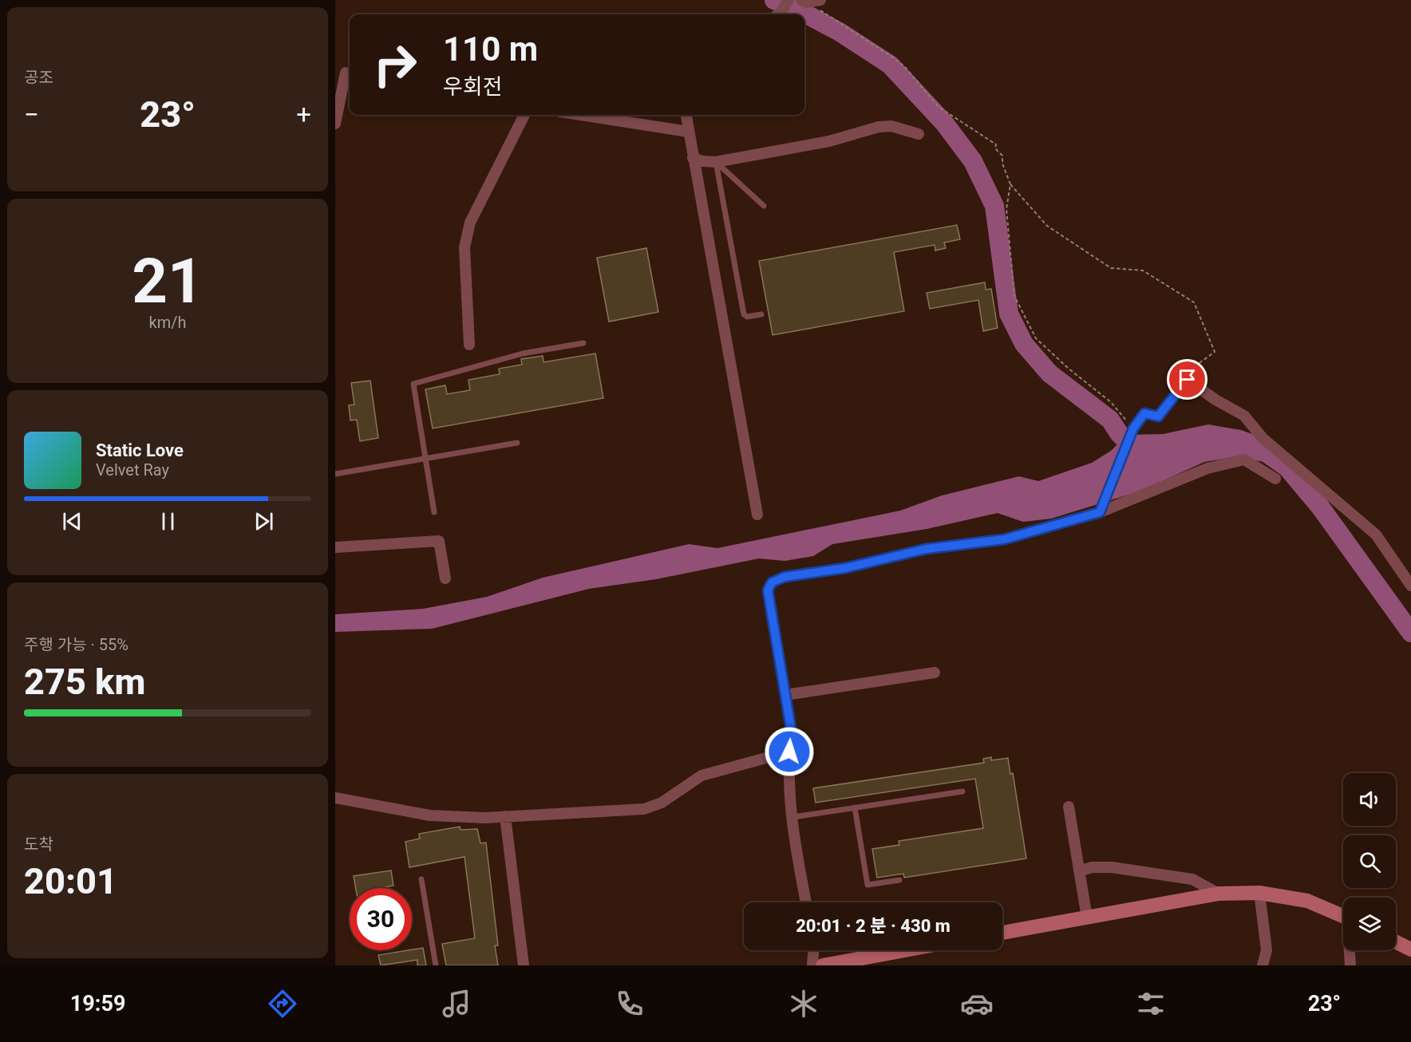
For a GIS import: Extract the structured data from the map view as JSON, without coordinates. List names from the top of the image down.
{
  "page": {
    "tile": [
      "공조",
      ["21", "km/h"],
      ["주행 가능 · 55%", "275 km"],
      ["도착", "20:01"]
    ],
    "turn": ["110 m", "우회전"],
    "heat": ["−", "23°", "+"],
    "song": ["Static Love", "Velvet Ray"],
    "limit": "30",
    "trip": "20:01 · 2 분 · 430 m",
    "tabs": ["19:59", "23°"]
  }
}
